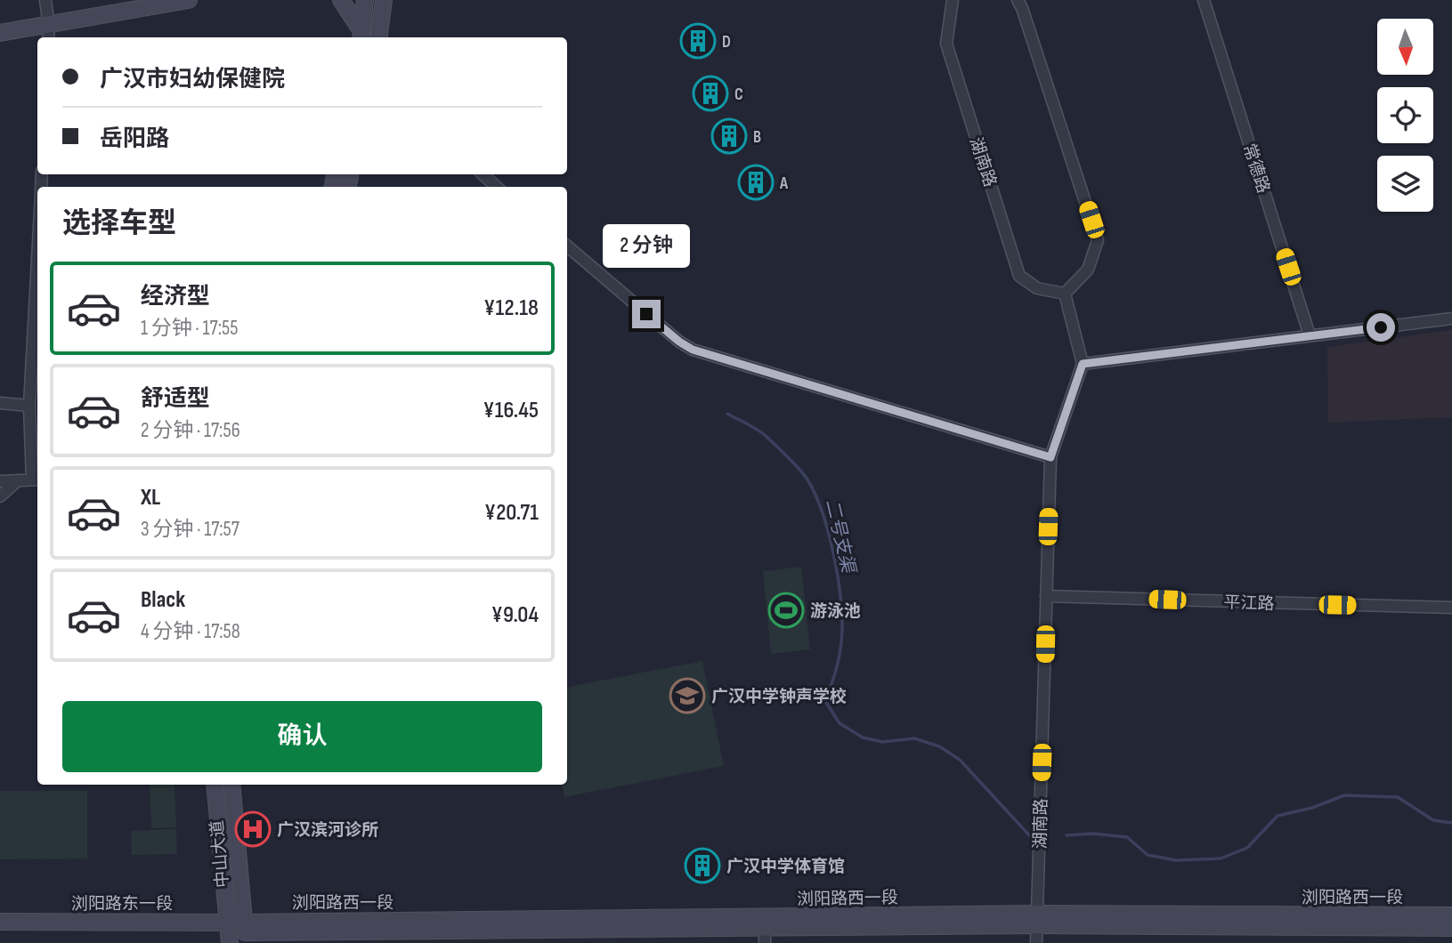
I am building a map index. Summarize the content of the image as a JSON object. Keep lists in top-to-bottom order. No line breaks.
{"streets":{"street":["湖南路","常德路","平江路","中山大道","浏阳路西一段","浏阳路东一段"]},"crossings":[["湖南路","平江路"],["湖南路","浏阳路西一段"],["中山大道","浏阳路西一段"],["中山大道","浏阳路东一段"],["浏阳路西一段","浏阳路东一段"]],"water":["二号支渠"],"places":{"building":["D","C","B","A","广汉中学体育馆"],"sports":["游泳池"],"school or university":["广汉中学钟声学校"],"hospital":["广汉滨河诊所"]},"north":"bottom","page":{"banner":["广汉市妇幼保健院","岳阳路"],"heading":"选择车型","bubble":"2 分钟","list":[{"name":"经济型","note":"1 分钟 · 17:55","value":"¥12.18"},{"name":"舒适型","note":"2 分钟 · 17:56","value":"¥16.45"},{"name":"XL","note":"3 分钟 · 17:57","value":"¥20.71"},{"name":"Black","note":"4 分钟 · 17:58","value":"¥9.04"}],"buttons":"确认"}}
